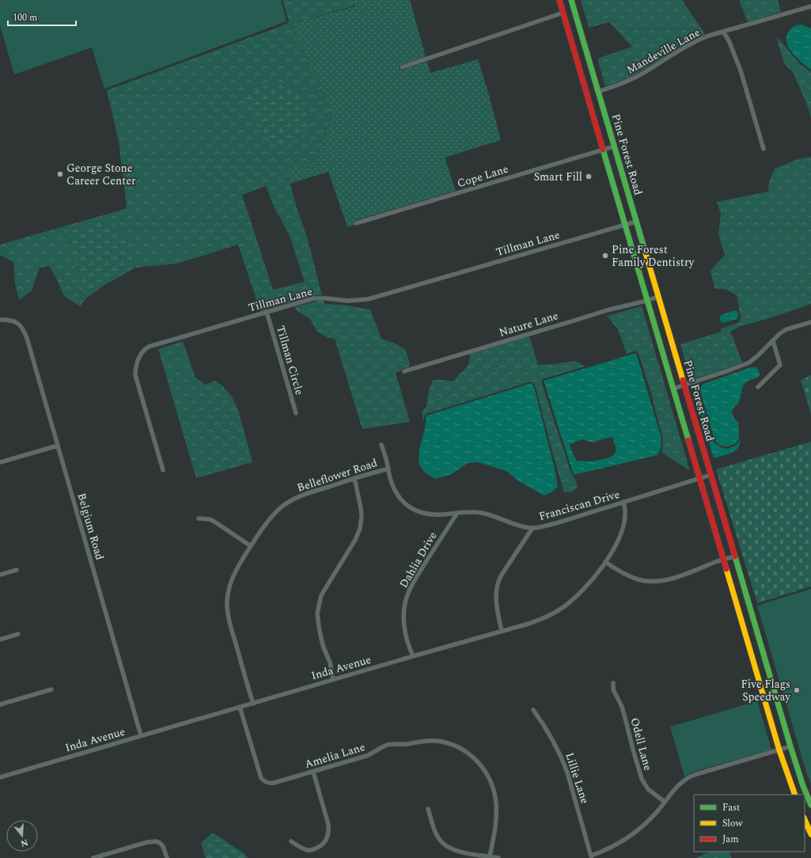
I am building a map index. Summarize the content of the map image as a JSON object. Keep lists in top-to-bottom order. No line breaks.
{"streets":{"main road":["Pine Forest Road"],"street":["Mandeville Lane","Cope Lane","Tillman Lane","Nature Lane","Tillman Circle","Belleflower Road","Franciscan Drive","Belgium Road","Dahlia Drive","Inda Avenue","Odell Lane","Amelia Lane","Lillie Lane"]},"crossings":[["Mandeville Lane","Pine Forest Road"],["Pine Forest Road","Cope Lane"],["Pine Forest Road","Tillman Lane"],["Pine Forest Road","Nature Lane"],["Pine Forest Road","Franciscan Drive"],["Tillman Lane","Tillman Circle"],["Belleflower Road","Franciscan Drive"],["Belleflower Road","Inda Avenue"],["Franciscan Drive","Dahlia Drive"],["Franciscan Drive","Inda Avenue"],["Belgium Road","Inda Avenue"],["Dahlia Drive","Inda Avenue"],["Inda Avenue","Amelia Lane"]],"places":["George Stone Career Center","Smart Fill","Pine Forest Family Dentistry","Five Flags Speedway"],"legend":["Fast","Slow","Jam"],"scale_bar":"100 m","north":"bottom"}
